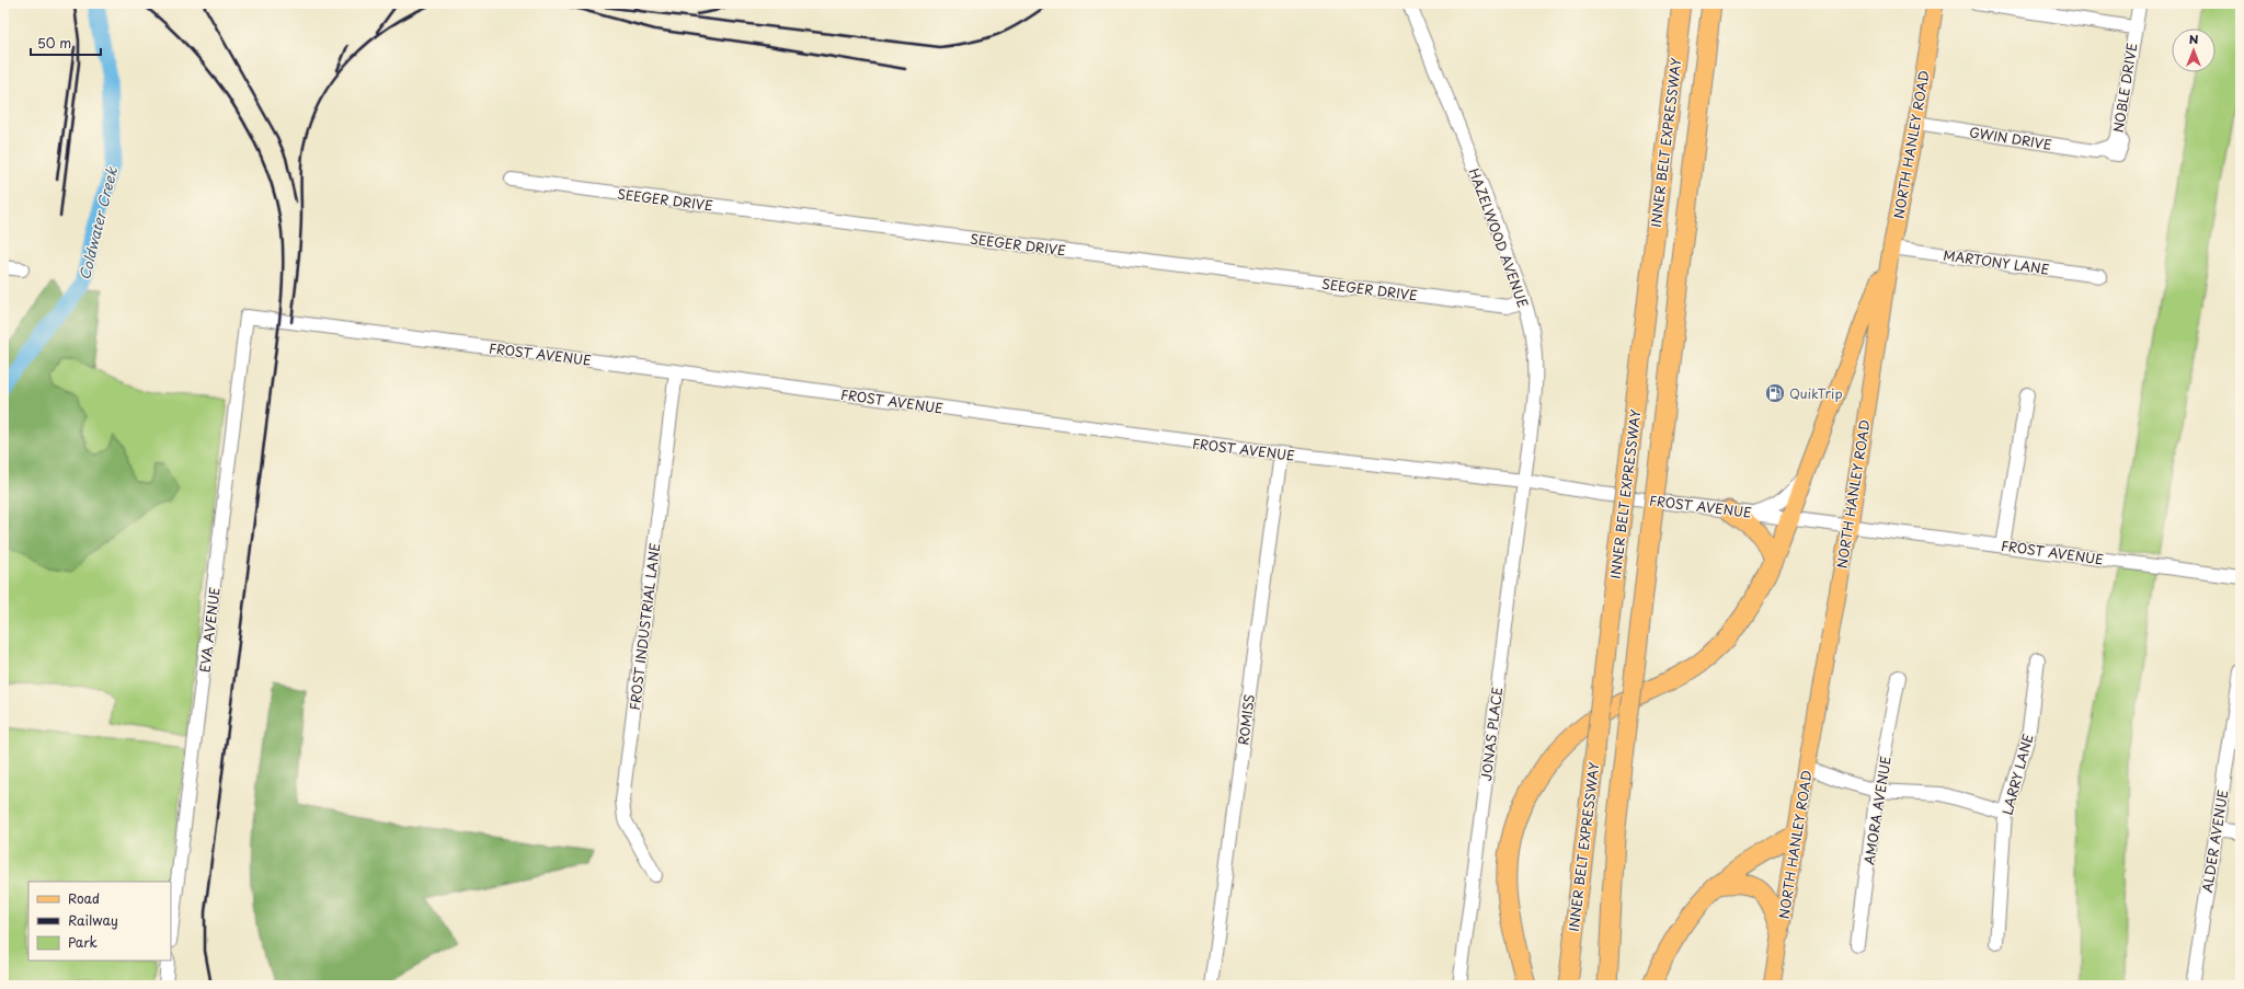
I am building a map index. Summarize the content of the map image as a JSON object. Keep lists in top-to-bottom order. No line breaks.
{"streets":{"highway":["INNER BELT EXPRESSWAY"],"main road":["NORTH HANLEY ROAD"],"street":["NOBLE DRIVE","GWIN DRIVE","SEEGER DRIVE","HAZELWOOD AVENUE","MARTONY LANE","FROST AVENUE","FROST INDUSTRIAL LANE","EVA AVENUE","ROMISS","JONAS PLACE","LARRY LANE","AMORA AVENUE","ALDER AVENUE"]},"crossings":[["NOBLE DRIVE","GWIN DRIVE"],["GWIN DRIVE","NORTH HANLEY ROAD"],["NORTH HANLEY ROAD","MARTONY LANE"],["NORTH HANLEY ROAD","FROST AVENUE"],["SEEGER DRIVE","HAZELWOOD AVENUE"],["HAZELWOOD AVENUE","FROST AVENUE"],["HAZELWOOD AVENUE","JONAS PLACE"],["FROST AVENUE","FROST INDUSTRIAL LANE"],["FROST AVENUE","EVA AVENUE"],["FROST AVENUE","ROMISS"],["FROST AVENUE","JONAS PLACE"]],"water":["Coldwater Creek"],"places":{"fuel station":["QuikTrip"]},"legend":["Road","Railway","Park"],"scale_bar":"50 m","north":"top"}
